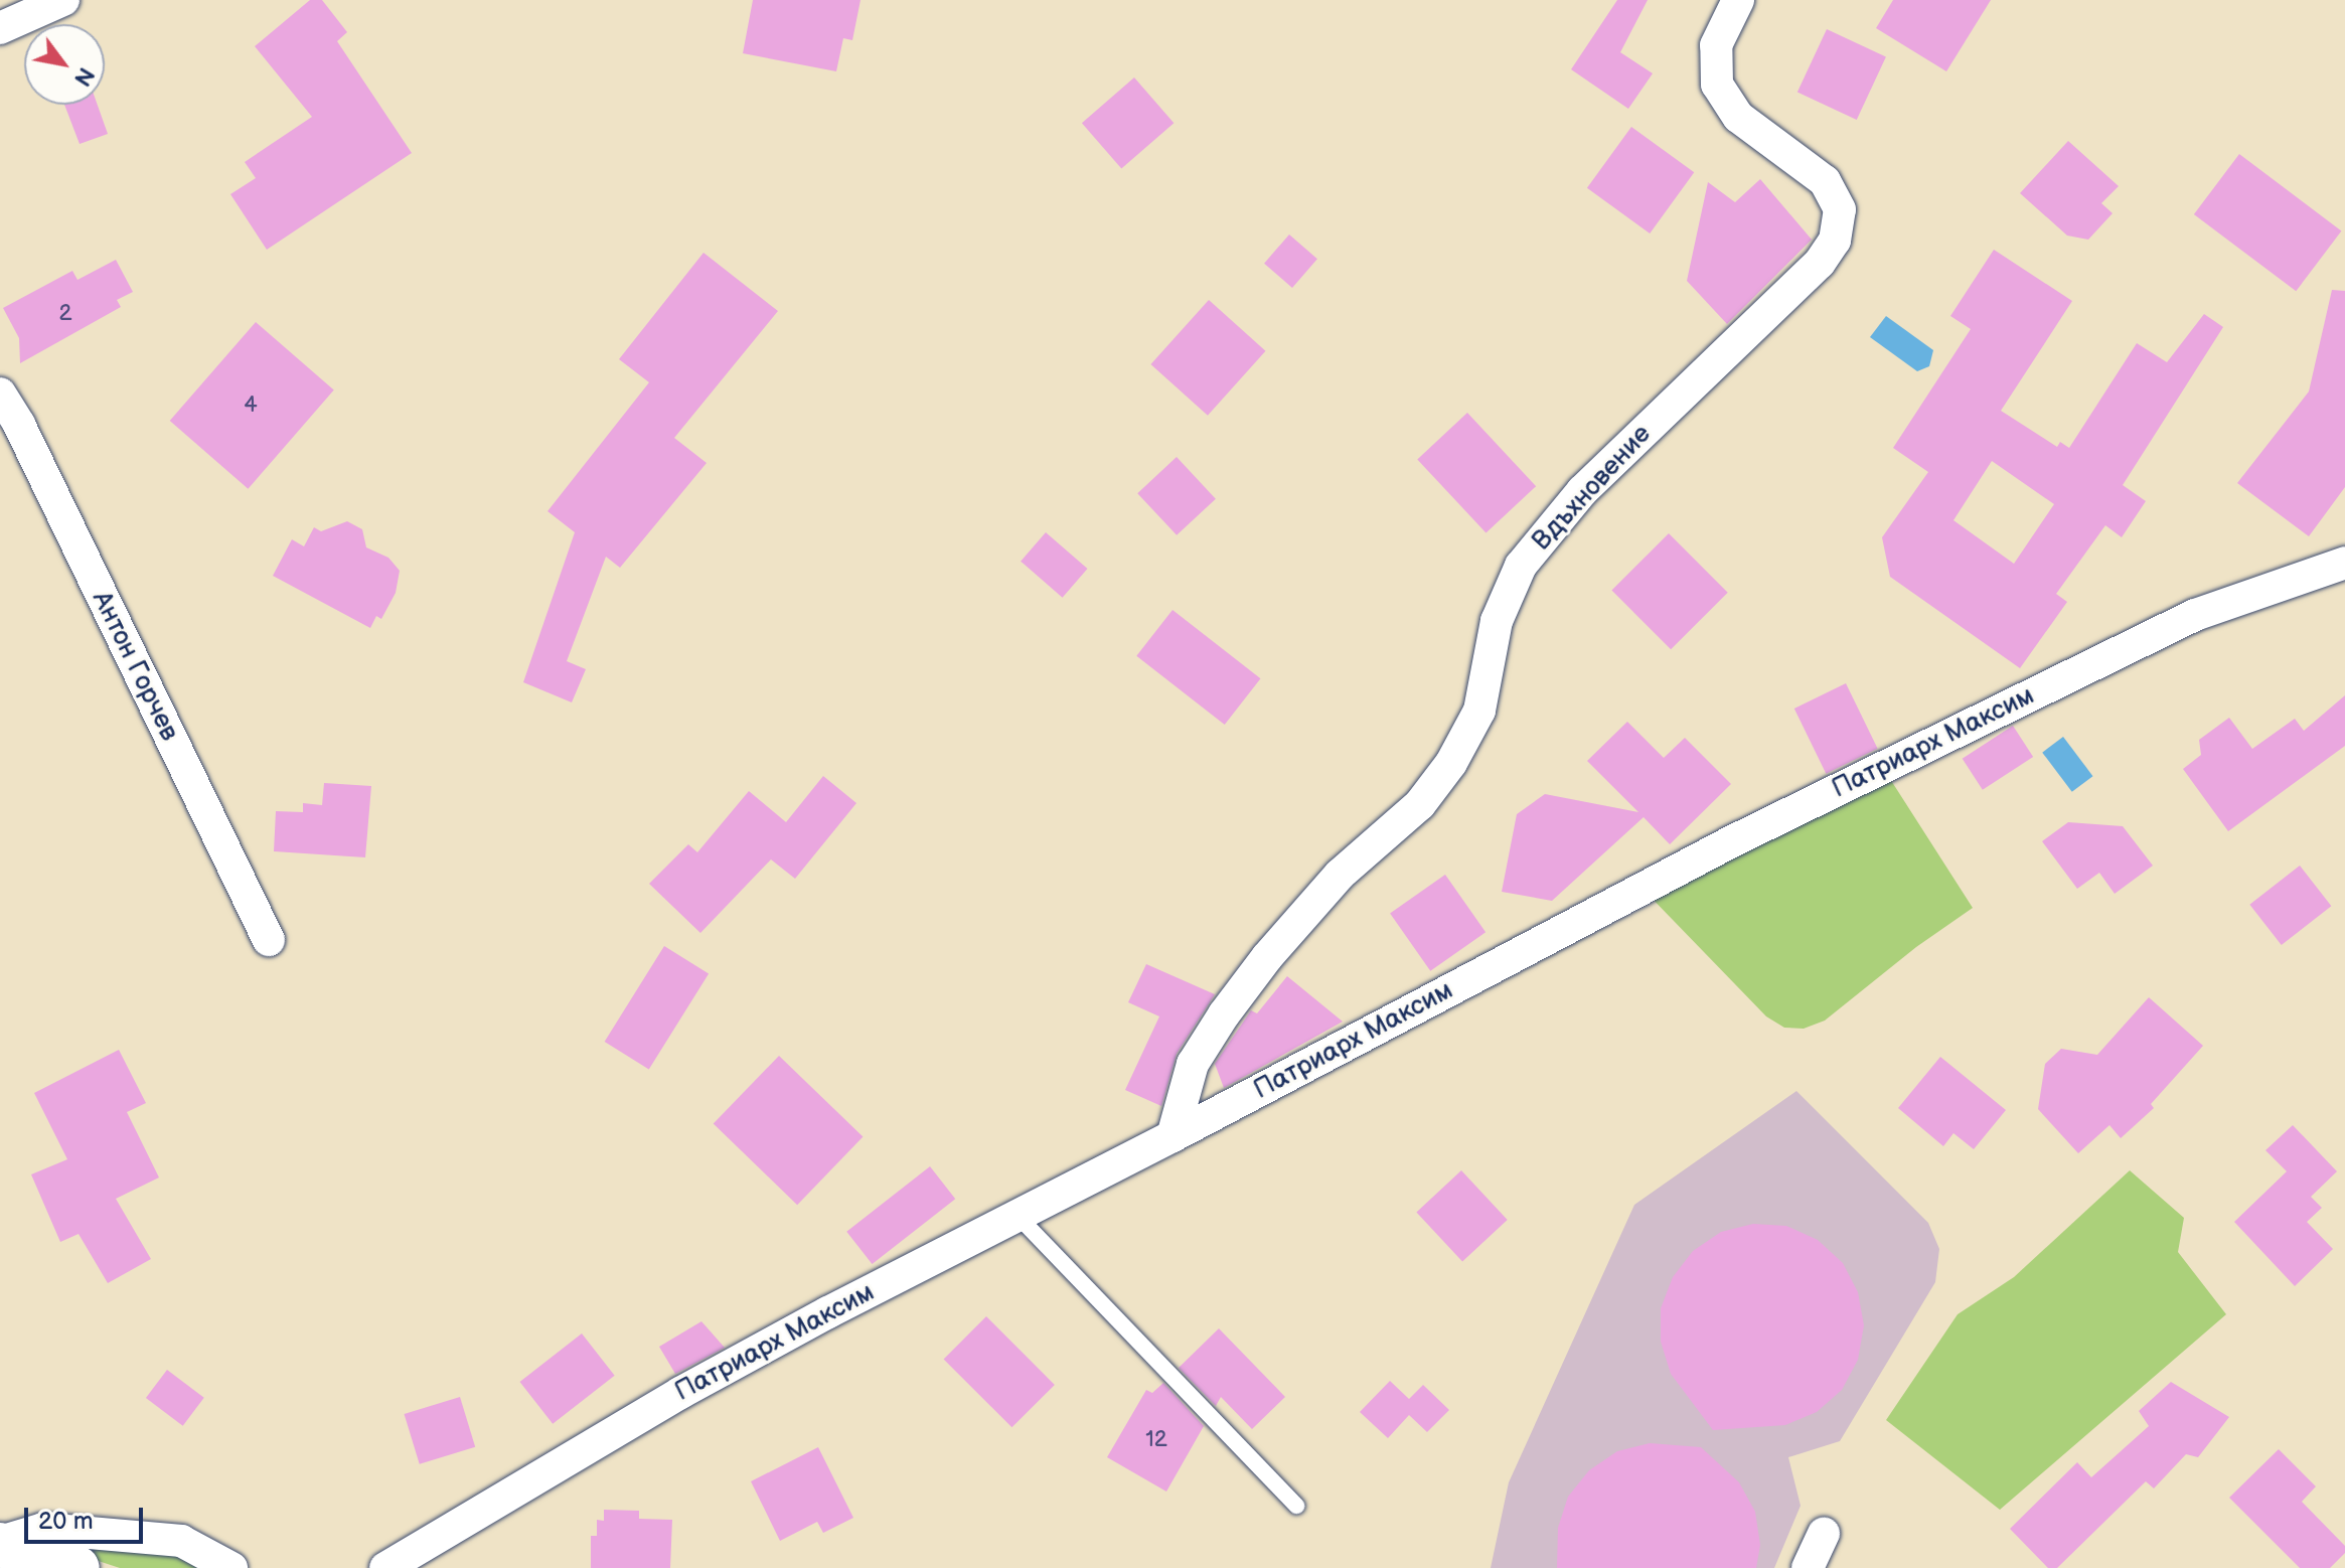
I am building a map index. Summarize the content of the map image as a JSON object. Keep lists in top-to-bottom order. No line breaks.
{"streets":{"street":["Вдъхновение","Антон Горчев","Патриарх Максим"]},"crossings":[["Вдъхновение","Патриарх Максим"]],"house_numbers":["2","4","12"],"scale_bar":"20 m","north":"bottom right"}
